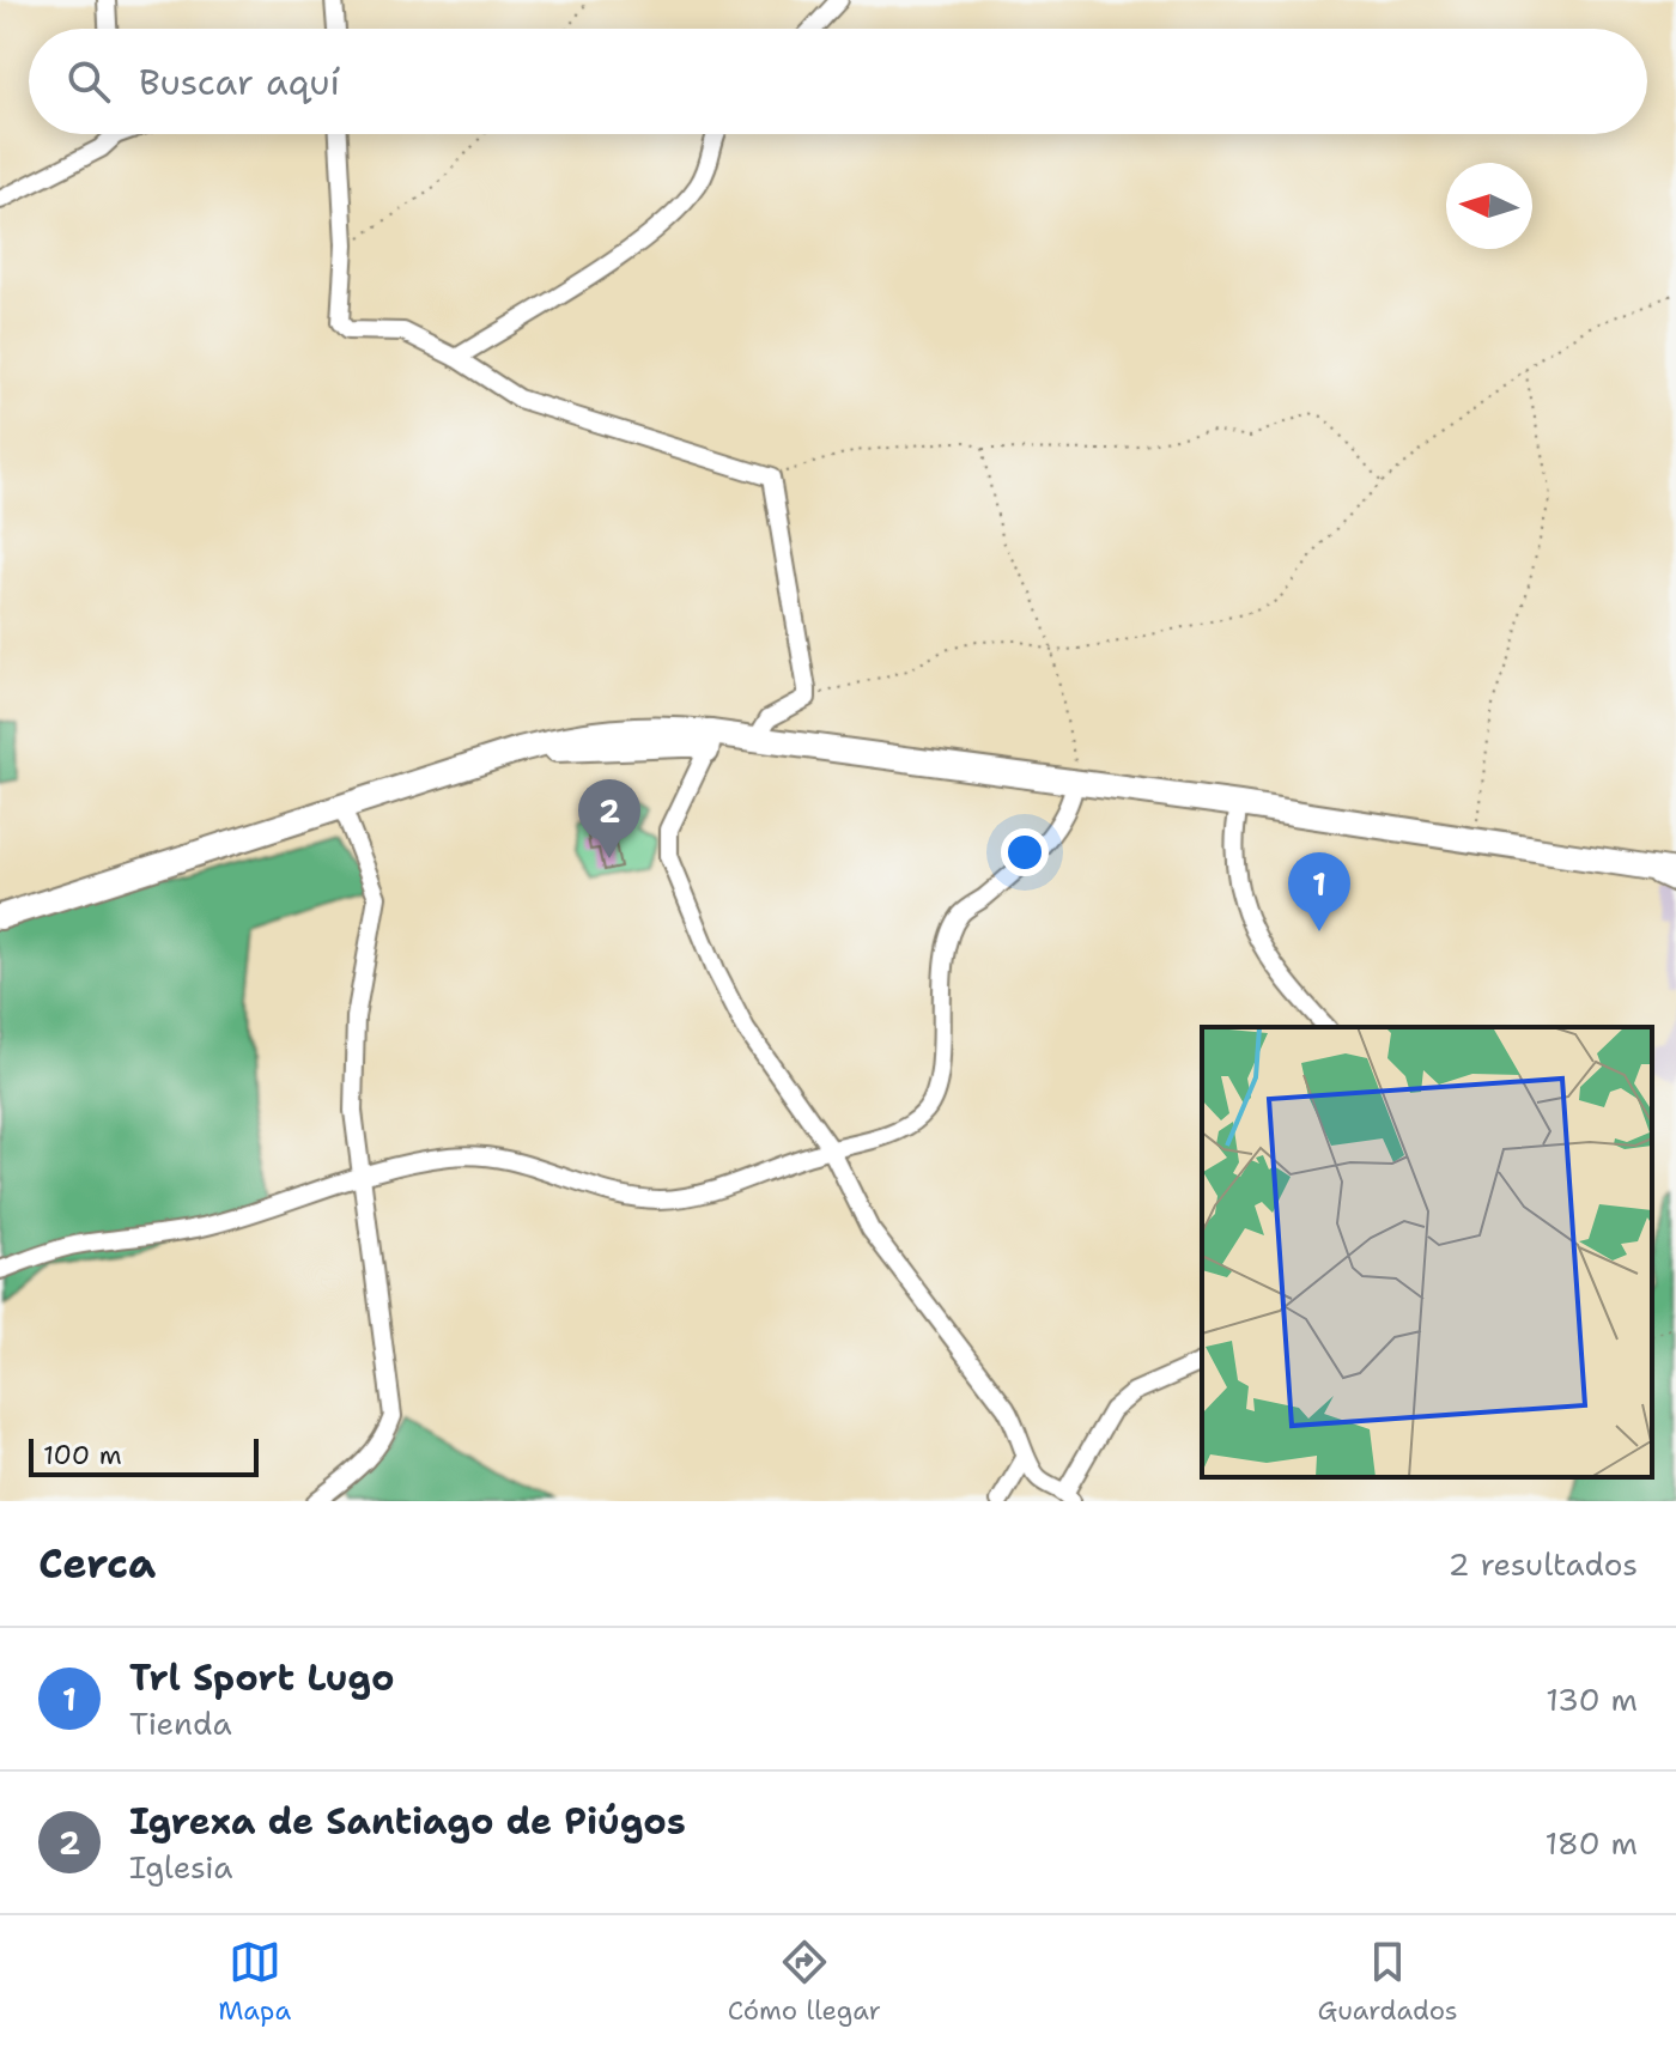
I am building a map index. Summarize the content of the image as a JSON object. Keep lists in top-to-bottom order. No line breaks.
{"scale_bar":"100 m","north":"left","page":{"search":"Buscar aquí","pins":["2","1"],"scale":"100 m","heading":["Cerca","2 resultados"],"list":[{"mark":"1","name":"Trl Sport Lugo","note":"Tienda","value":"130 m"},{"mark":"2","name":"Igrexa de Santiago de Piúgos","note":"Iglesia","value":"180 m"}],"nav":["Mapa","Cómo llegar","Guardados"]}}
